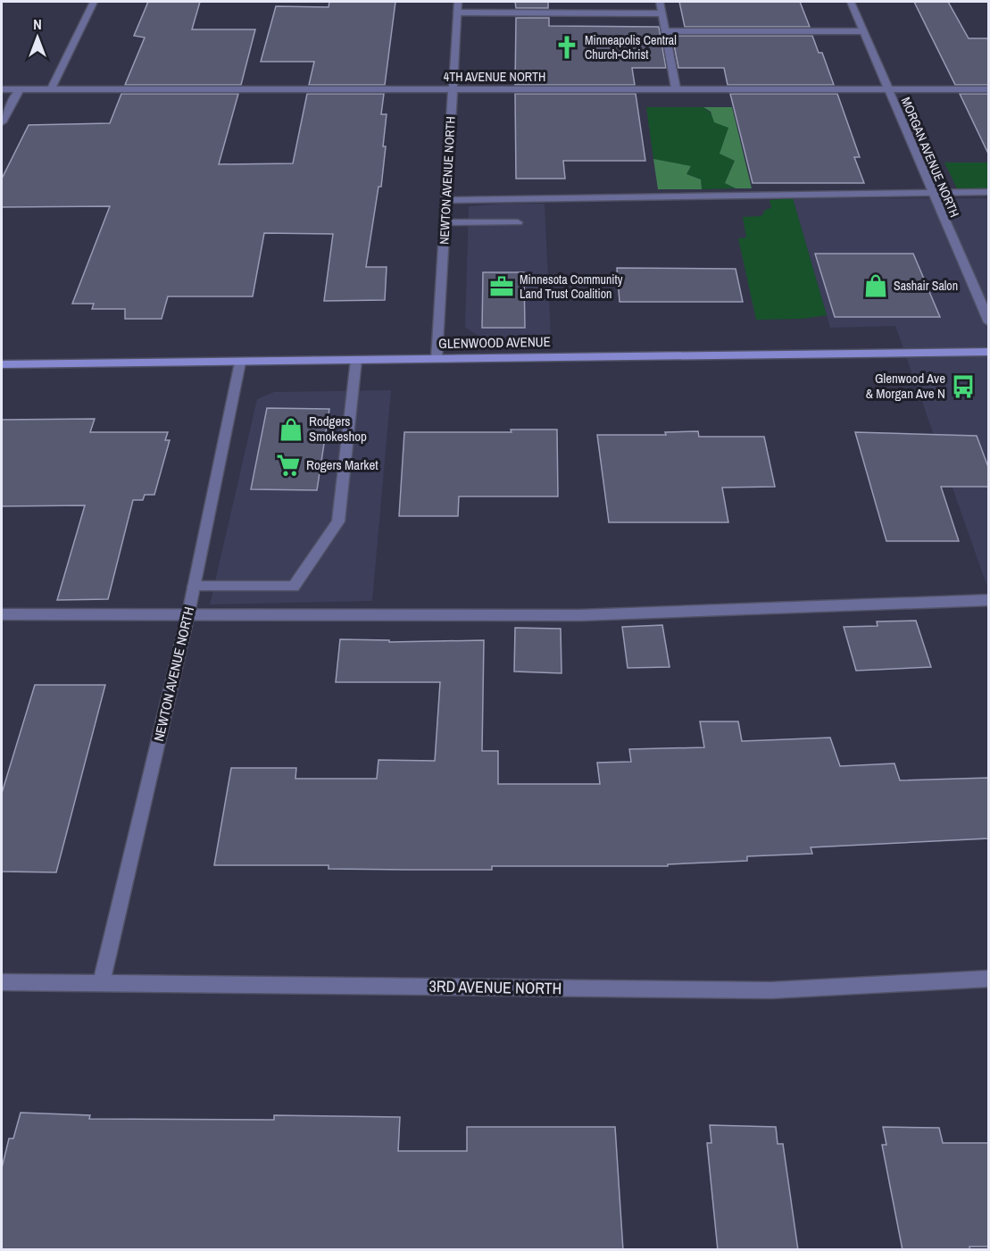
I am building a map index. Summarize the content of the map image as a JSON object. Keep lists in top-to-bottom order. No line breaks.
{"streets":{"street":["4TH AVENUE NORTH","MORGAN AVENUE NORTH","NEWTON AVENUE NORTH","GLENWOOD AVENUE","3RD AVENUE NORTH"]},"crossings":[["4TH AVENUE NORTH","MORGAN AVENUE NORTH"],["4TH AVENUE NORTH","NEWTON AVENUE NORTH"],["NEWTON AVENUE NORTH","GLENWOOD AVENUE"],["NEWTON AVENUE NORTH","3RD AVENUE NORTH"]],"places":{"church":["Minneapolis Central Church-Christ"],"shop":["Sashair Salon","Rodgers Smokeshop"],"office":["Minnesota Community Land Trust Coalition"],"bus stop":["Glenwood Ave & Morgan Ave N"],"supermarket":["Rogers Market"]},"north":"top"}
